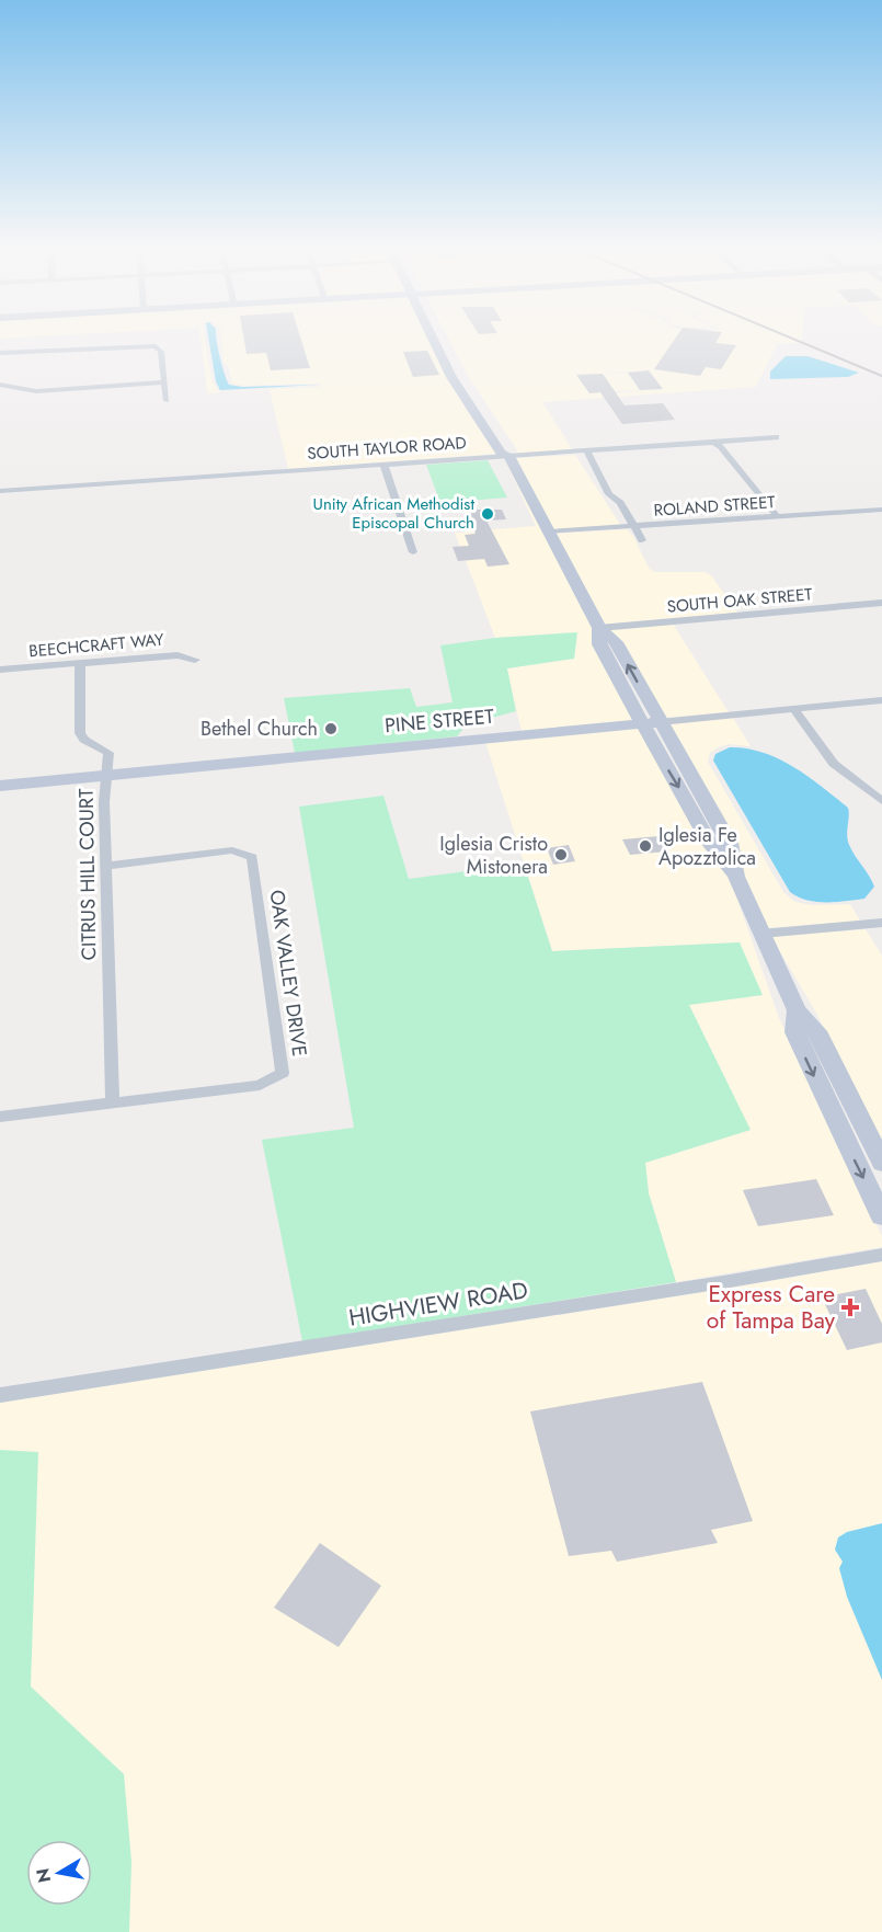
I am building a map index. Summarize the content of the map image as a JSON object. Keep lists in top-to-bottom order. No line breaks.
{"streets":{"main road":["PINE STREET"],"street":["SOUTH TAYLOR ROAD","ROLAND STREET","SOUTH OAK STREET","BEECHCRAFT WAY","CITRUS HILL COURT","OAK VALLEY DRIVE","HIGHVIEW ROAD"]},"crossings":[["BEECHCRAFT WAY","CITRUS HILL COURT"],["PINE STREET","CITRUS HILL COURT"],["CITRUS HILL COURT","OAK VALLEY DRIVE"]],"places":{"other":["Unity African Methodist Episcopal Church","Bethel Church","Iglesia Fe Apozztolica","Iglesia Cristo Mistonera"],"health":["Express Care of Tampa Bay"]},"north":"left"}
